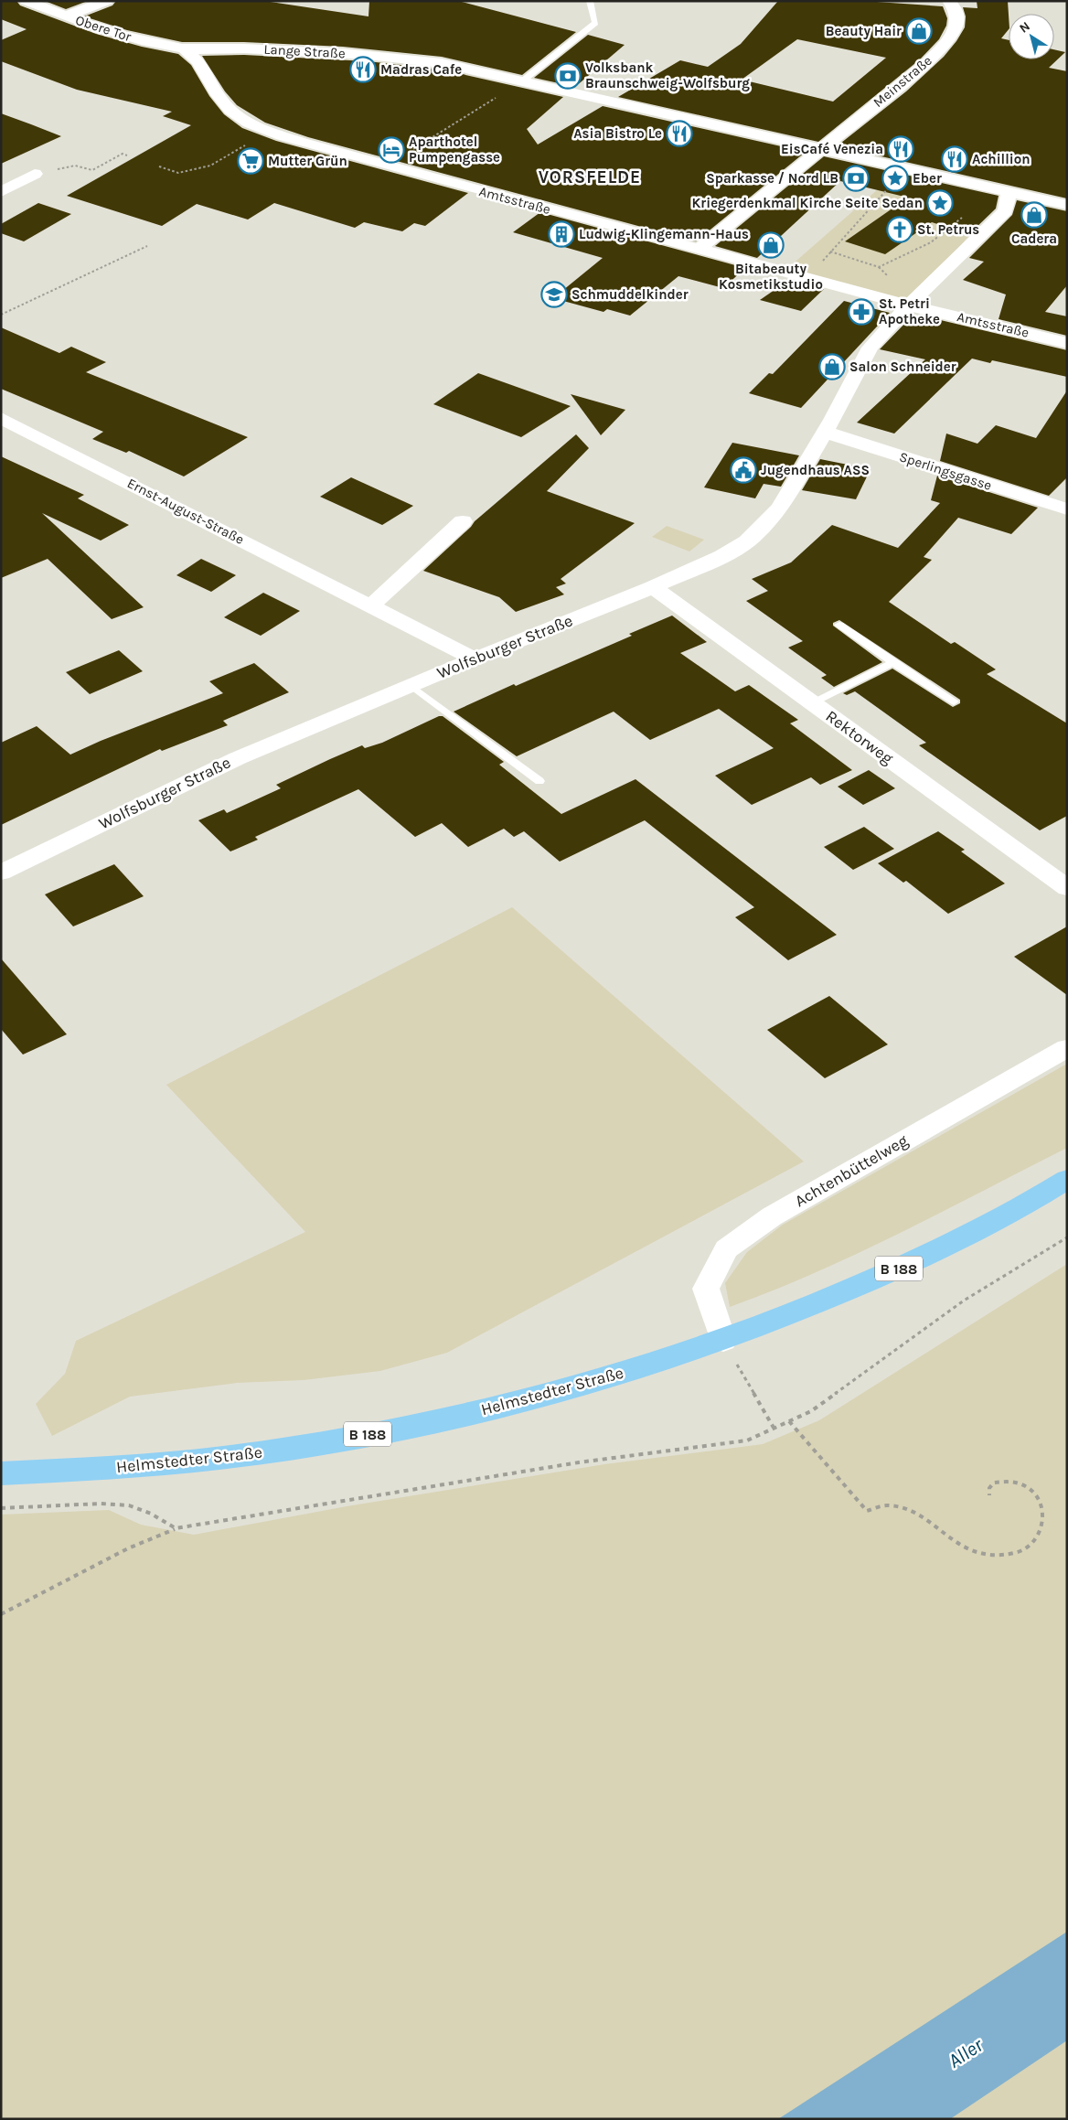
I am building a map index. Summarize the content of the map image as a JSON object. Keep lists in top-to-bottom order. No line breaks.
{"streets":{"main road":["B 188","Helmstedter Straße"],"street":["Obere Tor","Lange Straße","Meinstraße","Amtsstraße","Sperlingsgasse","Ernst-August-Straße","Wolfsburger Straße","Rektorweg","Achtenbüttelweg"]},"crossings":[["Obere Tor","Lange Straße"],["Obere Tor","Amtsstraße"],["Lange Straße","Meinstraße"],["Lange Straße","Amtsstraße"],["Meinstraße","Amtsstraße"],["Amtsstraße","Wolfsburger Straße"],["Sperlingsgasse","Wolfsburger Straße"],["Ernst-August-Straße","Wolfsburger Straße"],["Wolfsburger Straße","Rektorweg"],["Achtenbüttelweg","Helmstedter Straße"]],"districts":["VORSFELDE"],"water":["Aller"],"places":{"shop":["Beauty Hair","Cadera","Bitabeauty Kosmetikstudio","Salon Schneider"],"restaurant":["Madras Cafe","Asia Bistro Le","EisCafé Venezia","Achillion"],"bank":["Volksbank Braunschweig-Wolfsburg","Sparkasse / Nord LB"],"hotel":["Aparthotel Pumpengasse"],"supermarket":["Mutter Grün"],"place":["Eber","Kriegerdenkmal Kirche Seite Sedan"],"church":["St. Petrus"],"building":["Ludwig-Klingemann-Haus"],"school or university":["Schmuddelkinder"],"pharmacy":["St. Petri Apotheke"],"public building":["Jugendhaus ASS"]},"north":"top left"}
